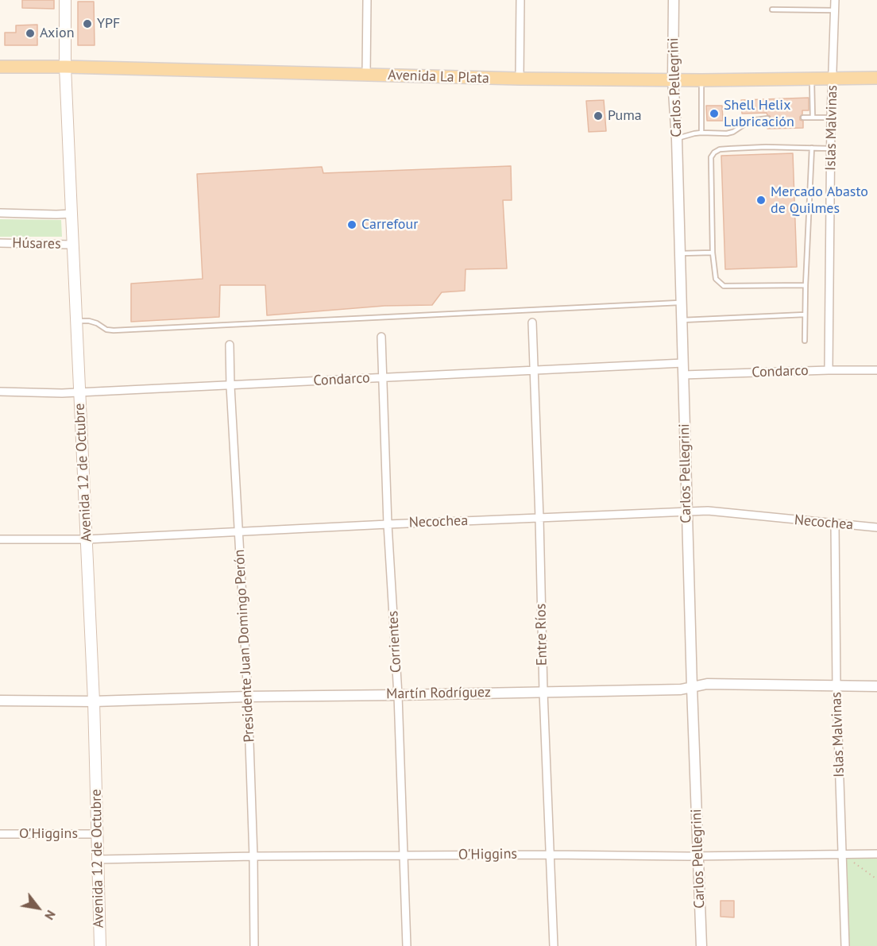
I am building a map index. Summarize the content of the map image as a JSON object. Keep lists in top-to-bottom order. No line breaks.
{"streets":{"main road":["Avenida La Plata","Avenida 12 de Octubre"],"street":["Carlos Pellegrini","Islas Malvinas","Húsares","Condarco","Necochea","Entre Ríos","Corrientes","Presidente Juan Domingo Perón","Martín Rodríguez","O'Higgins"]},"crossings":[["Avenida La Plata","Carlos Pellegrini"],["Avenida La Plata","Islas Malvinas"],["Avenida La Plata","Avenida 12 de Octubre"],["Carlos Pellegrini","Condarco"],["Carlos Pellegrini","Necochea"],["Carlos Pellegrini","Martín Rodríguez"],["Carlos Pellegrini","O'Higgins"],["Islas Malvinas","Condarco"],["Islas Malvinas","Necochea"],["Islas Malvinas","Martín Rodríguez"],["Islas Malvinas","O'Higgins"],["Húsares","Avenida 12 de Octubre"],["Condarco","Avenida 12 de Octubre"],["Condarco","Entre Ríos"],["Condarco","Corrientes"],["Condarco","Presidente Juan Domingo Perón"],["Avenida 12 de Octubre","Necochea"],["Avenida 12 de Octubre","Martín Rodríguez"],["Avenida 12 de Octubre","O'Higgins"],["Necochea","Entre Ríos"],["Necochea","Corrientes"],["Necochea","Presidente Juan Domingo Perón"],["Entre Ríos","Martín Rodríguez"],["Entre Ríos","O'Higgins"],["Corrientes","Martín Rodríguez"],["Corrientes","O'Higgins"],["Presidente Juan Domingo Perón","Martín Rodríguez"],["Presidente Juan Domingo Perón","O'Higgins"]],"places":["YPF","Axion","Shell Helix Lubricación","Puma","Mercado Abasto de Quilmes","Carrefour"],"north":"bottom right"}
